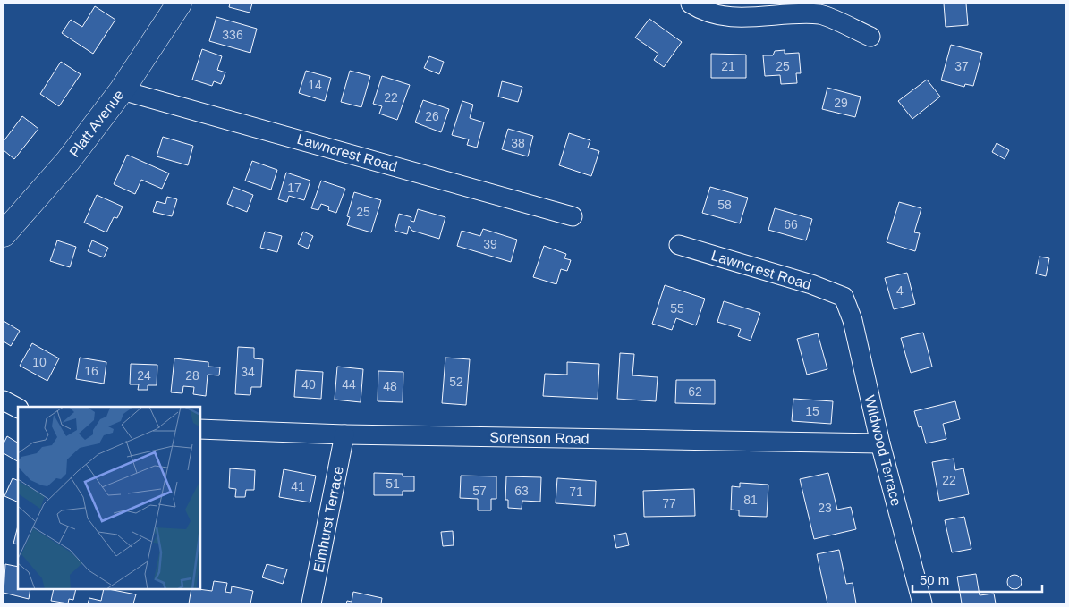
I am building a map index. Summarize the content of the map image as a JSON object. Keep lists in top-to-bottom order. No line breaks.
{"streets":{"main road":["Platt Avenue"],"street":["Lawncrest Road","Sorenson Road","Wildwood Terrace","Elmhurst Terrace"]},"crossings":[["Platt Avenue","Lawncrest Road"],["Lawncrest Road","Wildwood Terrace"],["Sorenson Road","Wildwood Terrace"],["Sorenson Road","Elmhurst Terrace"]],"house_numbers":["336","21","25","37","14","22","29","26","38","17","58","25","66","39","4","55","10","16","34","24","28","52","40","44","48","62","15","22","51","41","57","63","71","81","77","23"],"scale_bar":"50 m"}
